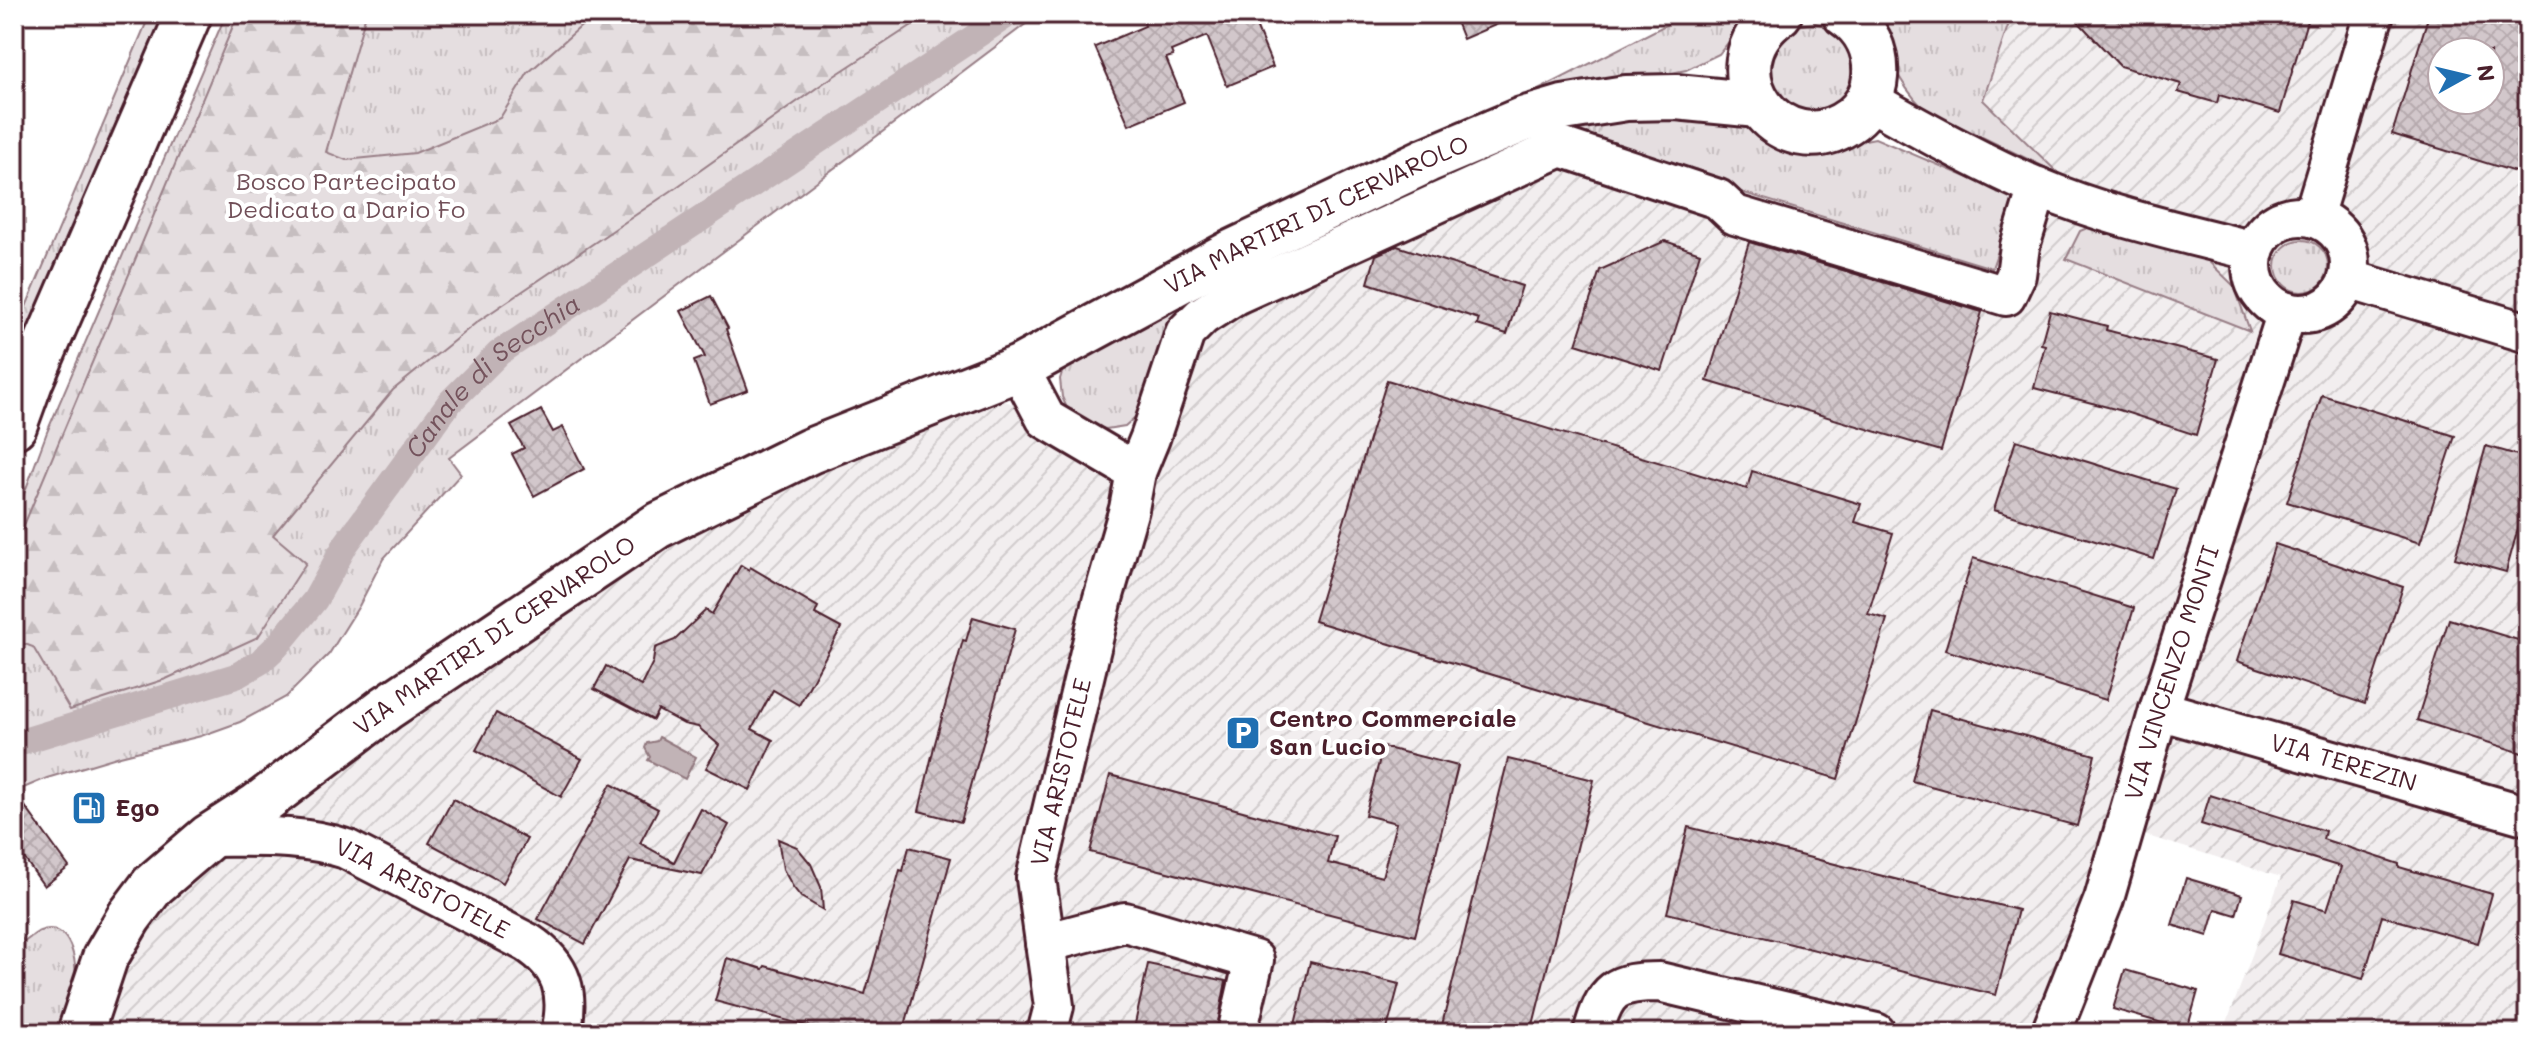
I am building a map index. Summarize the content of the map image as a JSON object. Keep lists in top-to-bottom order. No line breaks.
{"streets":{"main road":["VIA MARTIRI DI CERVAROLO"],"street":["VIA VINCENZO MONTI","VIA TEREZIN","VIA ARISTOTELE"]},"crossings":[["VIA MARTIRI DI CERVAROLO","VIA ARISTOTELE"],["VIA VINCENZO MONTI","VIA TEREZIN"]],"water":["Canale di Secchia"],"parks":["Bosco Partecipato Dedicato a Dario Fo"],"places":{"parking":["Centro Commerciale San Lucio"],"fuel station":["Ego"]},"north":"right"}
